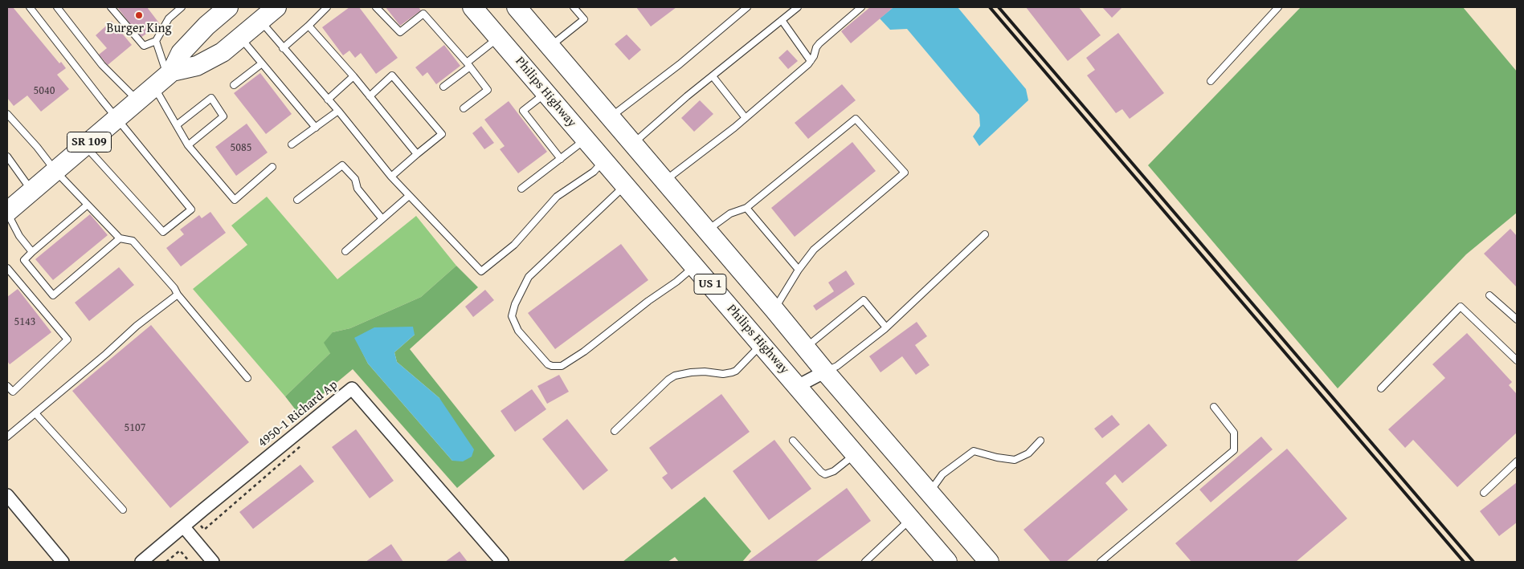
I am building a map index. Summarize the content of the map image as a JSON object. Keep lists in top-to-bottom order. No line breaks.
{"streets":{"main road":["Philips Highway","SR 109","US 1"],"street":["4950-1 Richard Ap"]},"places":["Burger King"],"house_numbers":["5040","5085","5143","5107"]}
